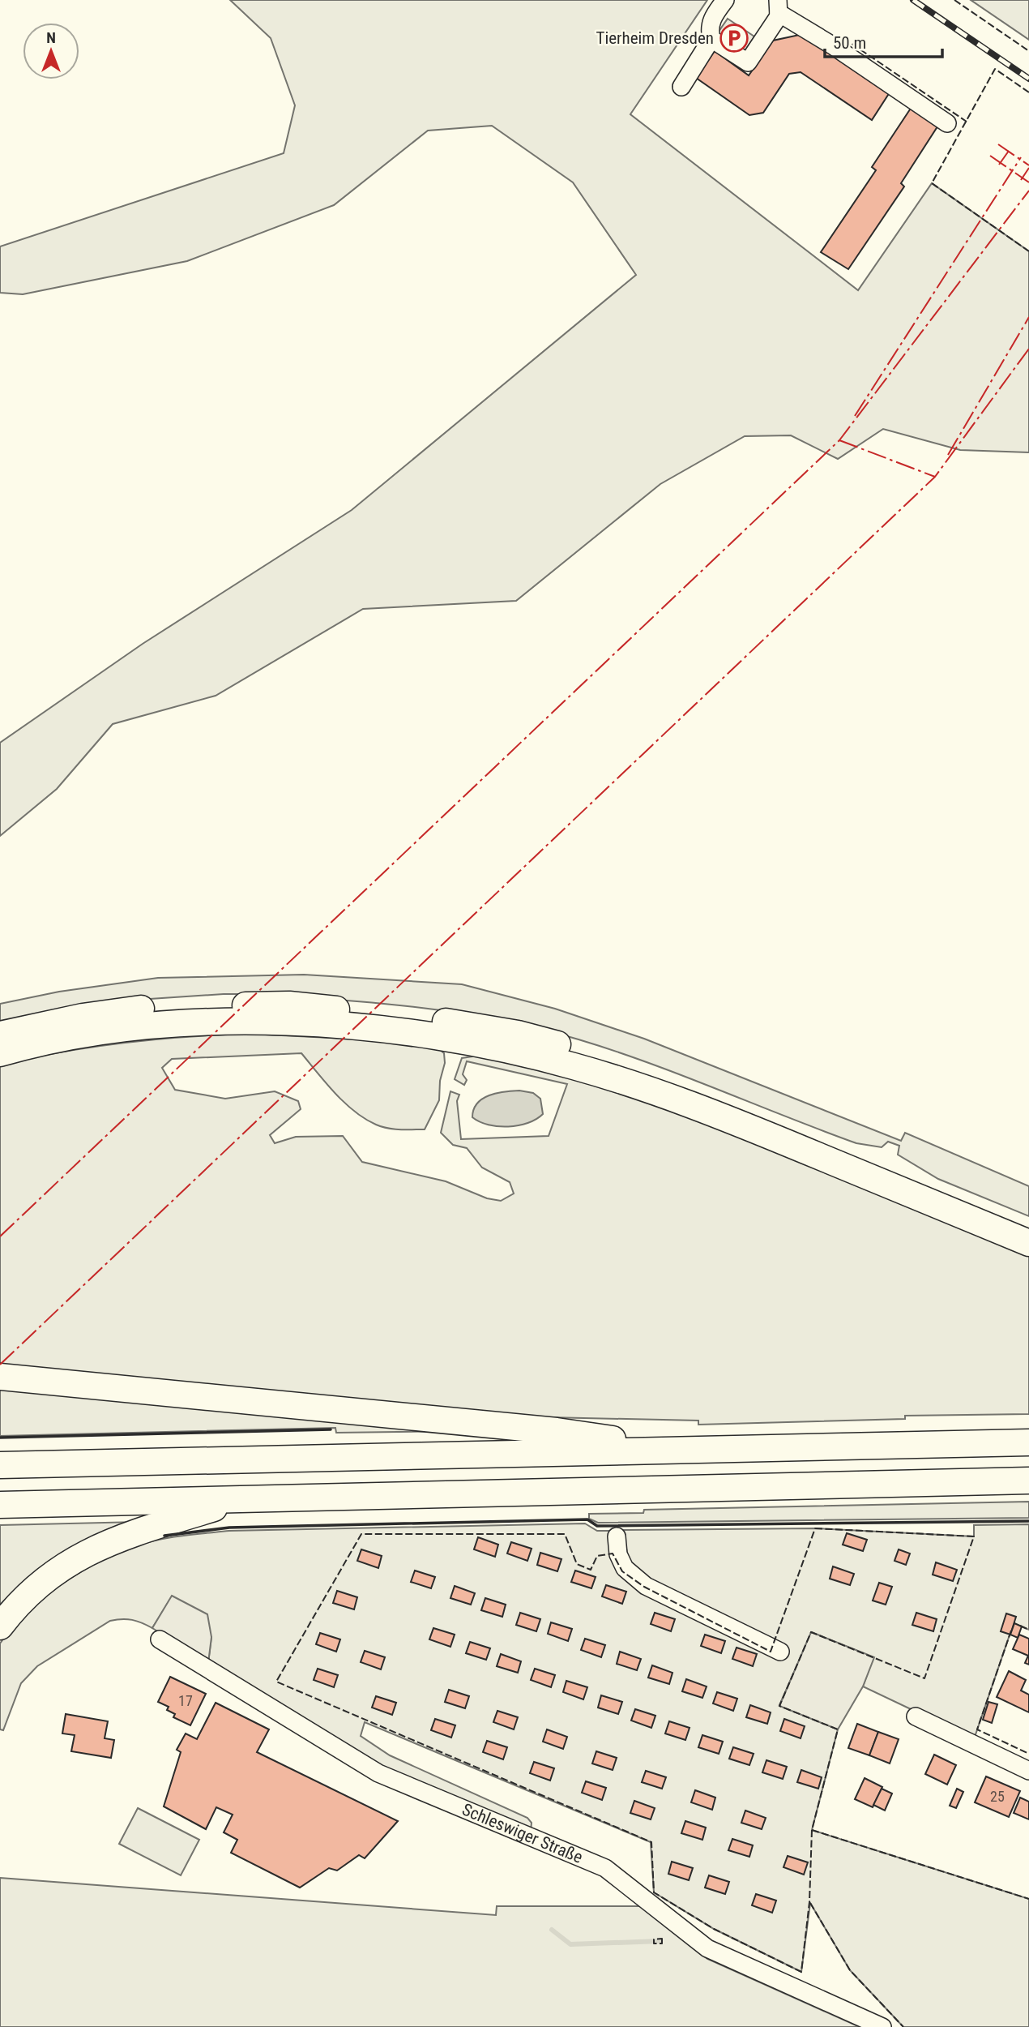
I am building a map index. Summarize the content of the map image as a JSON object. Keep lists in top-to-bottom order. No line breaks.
{"streets":{"street":["Schleswiger Straße"]},"places":{"parking":["Tierheim Dresden"]},"house_numbers":["17","25"],"scale_bar":"50 m","north":"top"}
